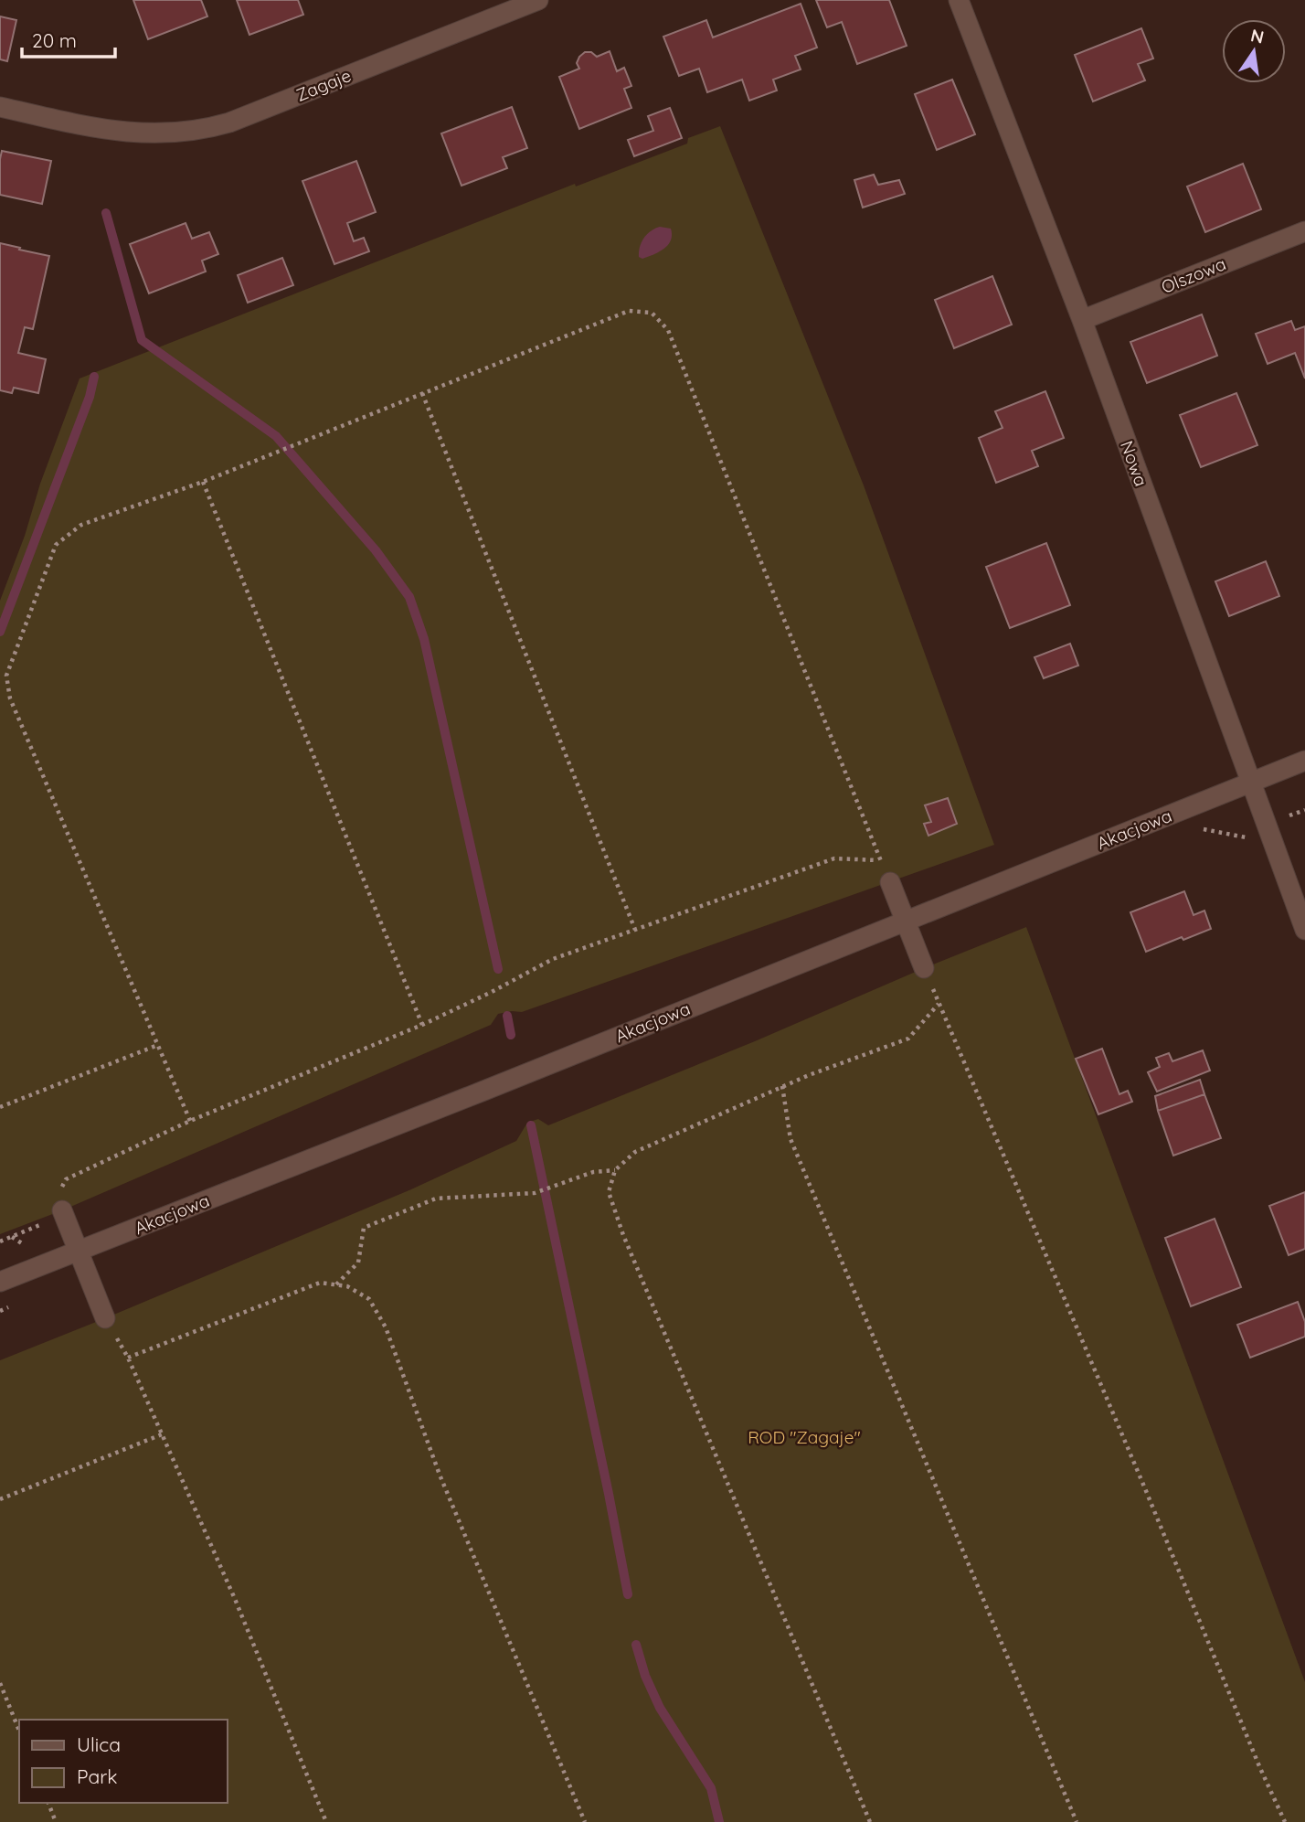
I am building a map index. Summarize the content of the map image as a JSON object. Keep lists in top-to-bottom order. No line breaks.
{"streets":{"street":["Zagaje","Olszowa","Nowa","Akacjowa"]},"crossings":[["Olszowa","Nowa"],["Nowa","Akacjowa"]],"parks":["ROD \"Zagaje\""],"legend":["Ulica","Park"],"scale_bar":"20 m","north":"top"}
